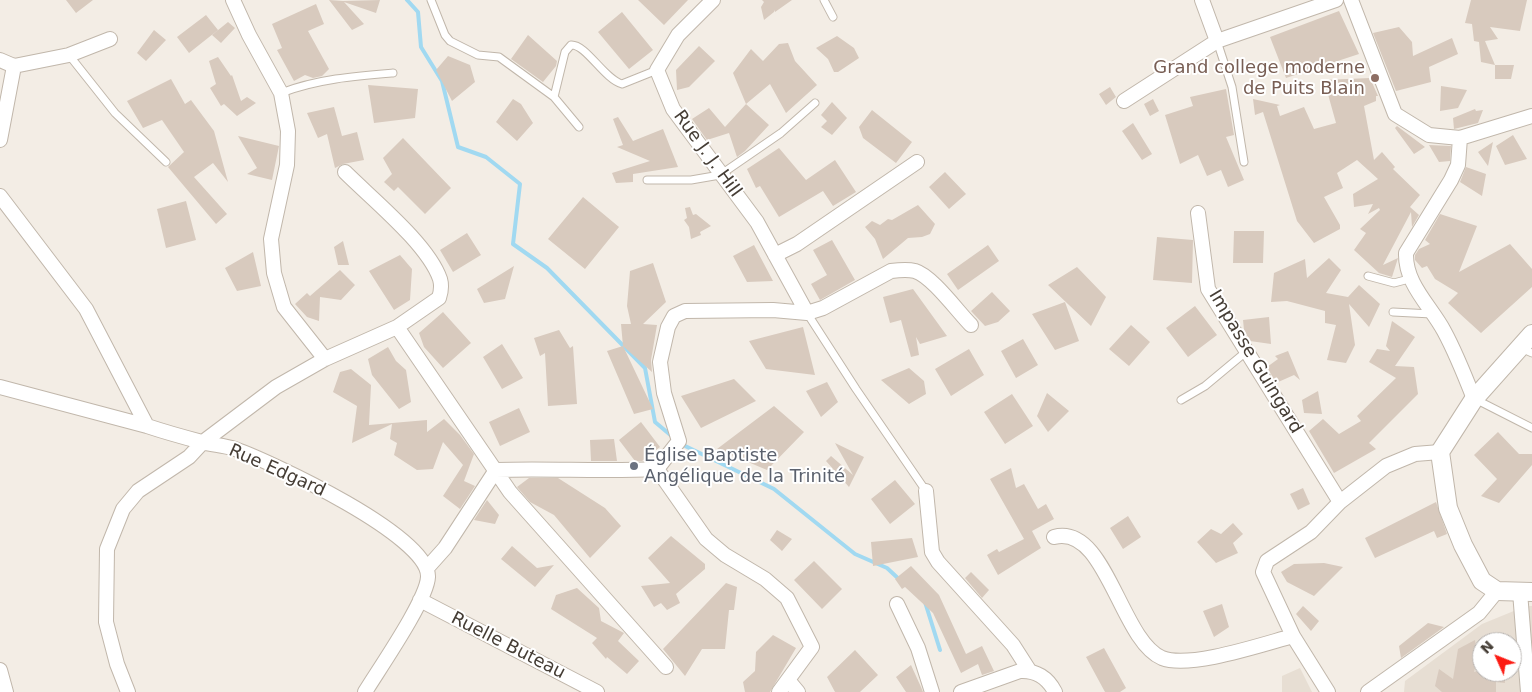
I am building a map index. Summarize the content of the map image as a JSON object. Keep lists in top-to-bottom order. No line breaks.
{"streets":{"street":["Rue J. J. Hill","Impasse Guingard","Rue Edgard","Ruelle Buteau"]},"places":["Grand college moderne de Puits Blain","Église Baptiste Angélique de la Trinité"],"north":"top left"}
